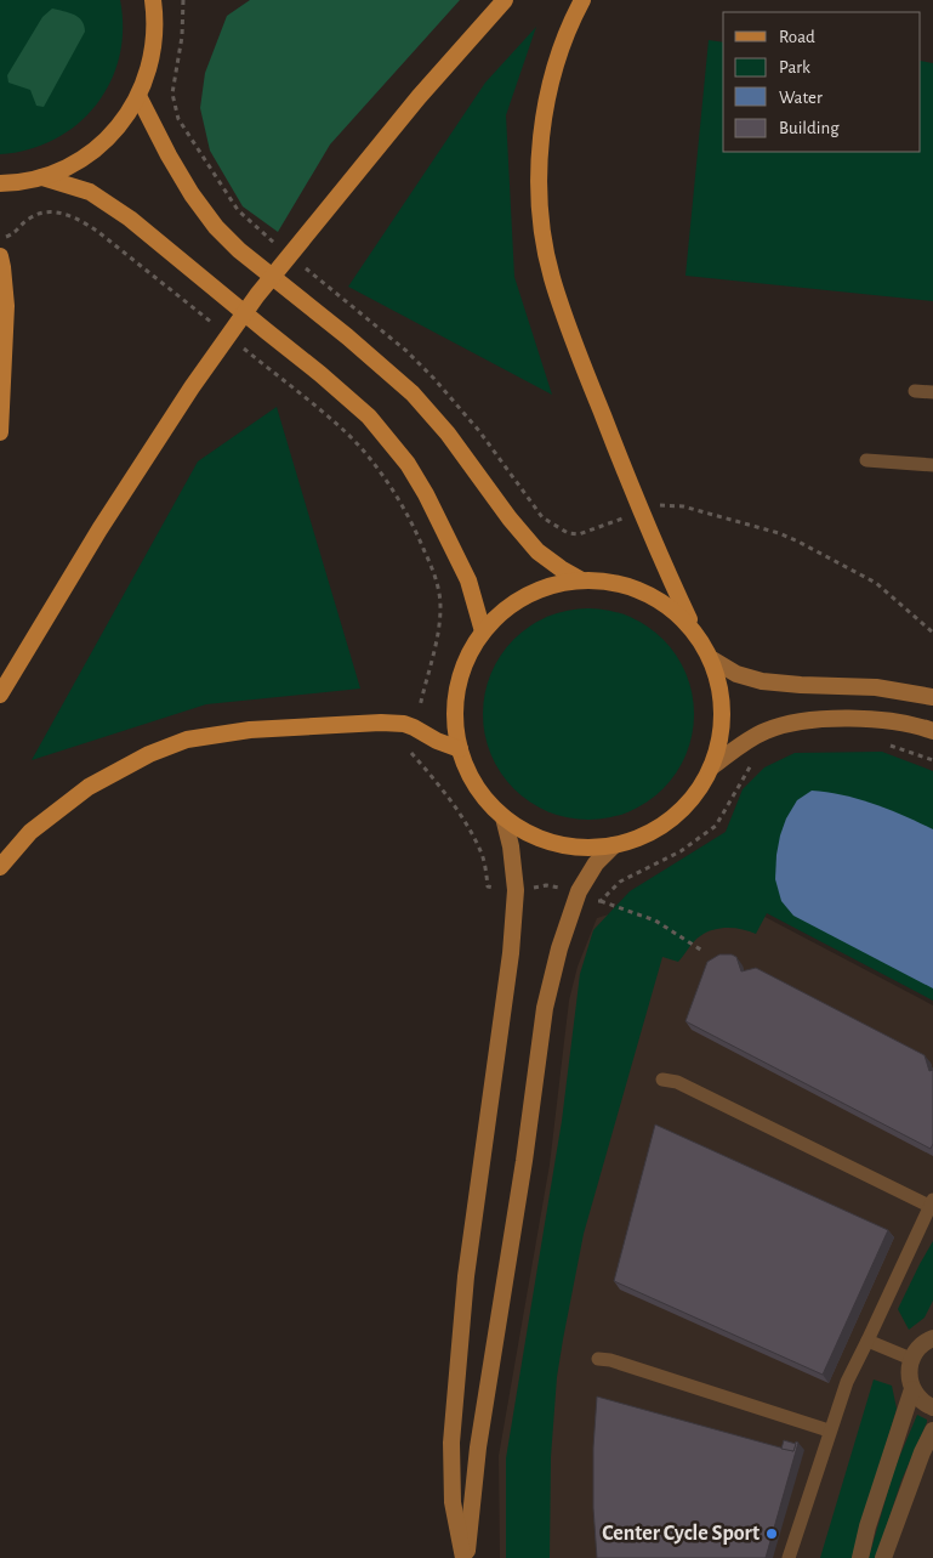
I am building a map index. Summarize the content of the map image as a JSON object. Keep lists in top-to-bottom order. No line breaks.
{"places":["Center Cycle Sport"],"legend":["Road","Park","Water","Building"]}
